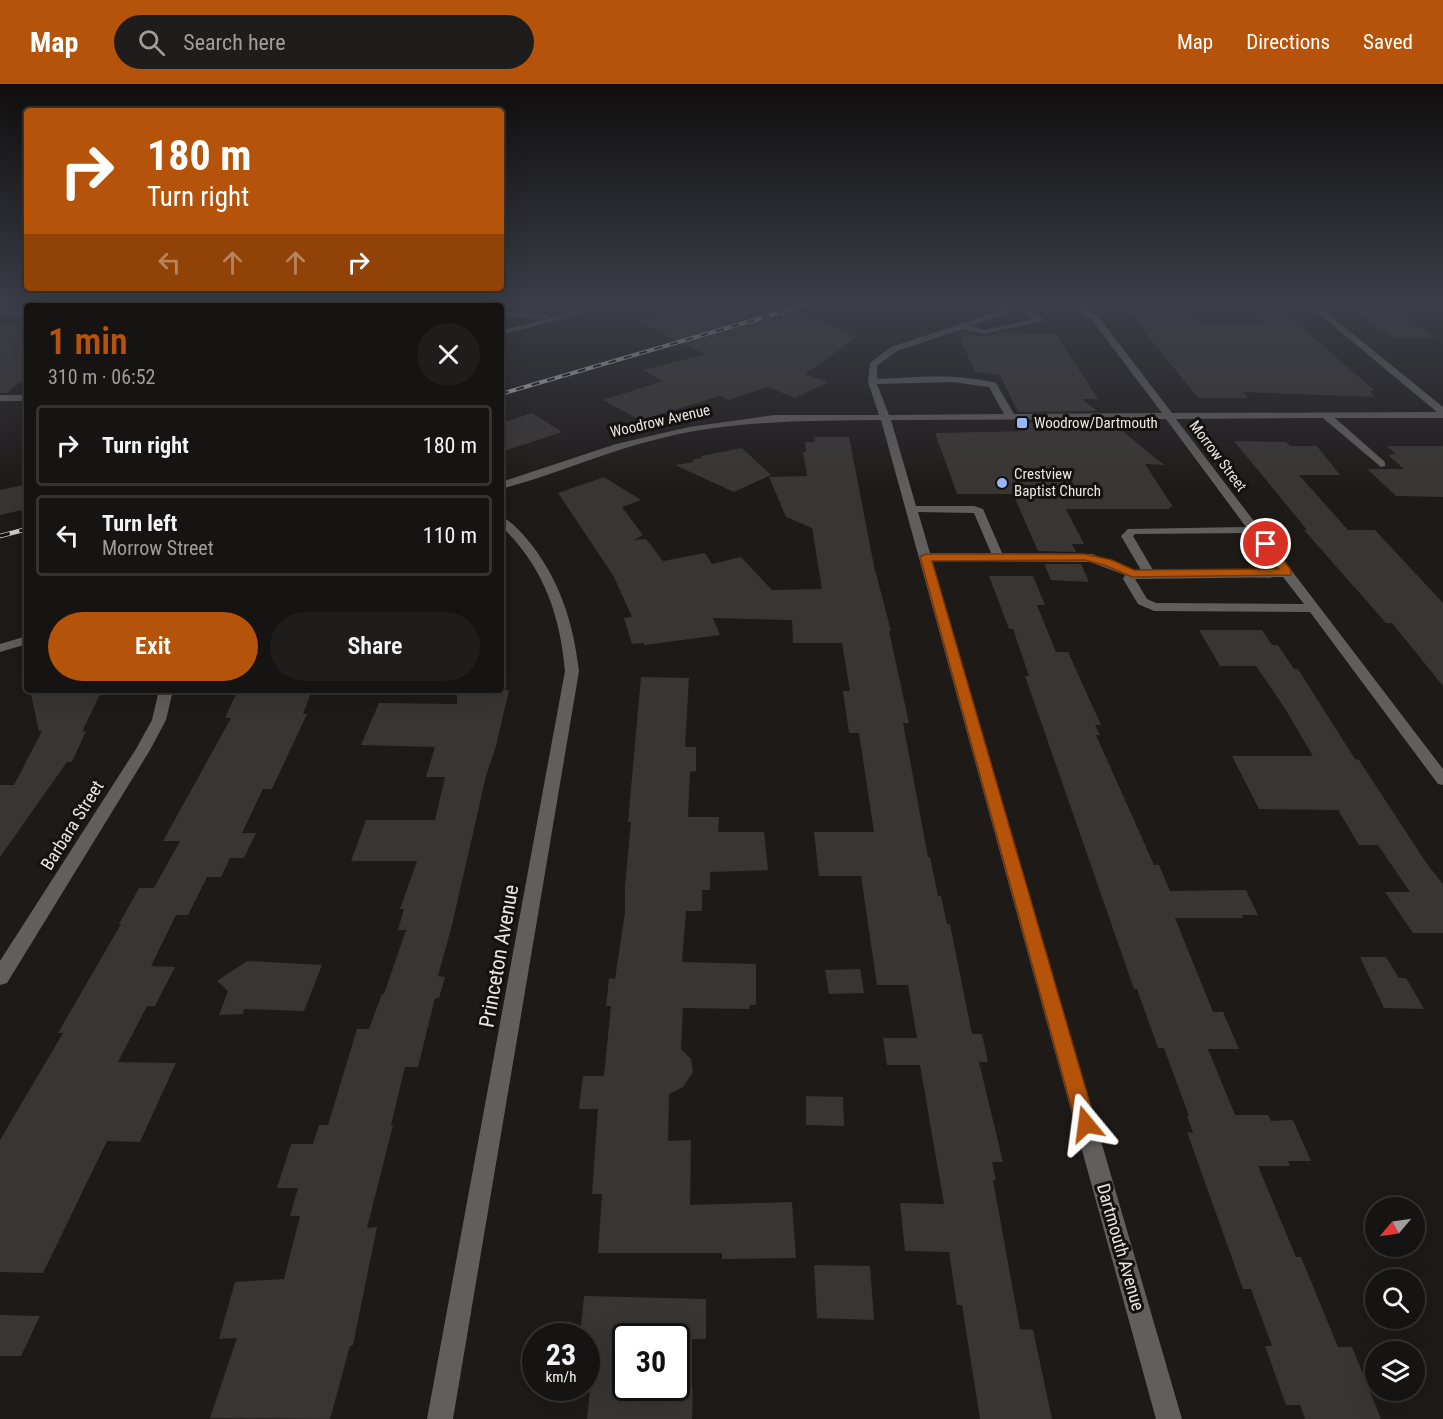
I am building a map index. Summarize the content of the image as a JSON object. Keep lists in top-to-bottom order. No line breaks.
{"streets":{"street":["Woodrow Avenue","Morrow Street","Barbara Street","Princeton Avenue","Dartmouth Avenue"]},"crossings":[["Woodrow Avenue","Morrow Street"],["Woodrow Avenue","Dartmouth Avenue"]],"places":{"transit":["Woodrow/Dartmouth"],"other":["Crestview Baptist Church"]},"north":"bottom left","page":{"header":"Map","search":"Search here","nav":["Map","Directions","Saved"],"turn":["180 m","Turn right"],"heading":["1 min","310 m · 06:52"],"list":[{"name":"Turn right","value":"180 m"},{"name":"Turn left","note":"Morrow Street","value":"110 m"}],"buttons":["Exit","Share"],"speed":"23 km/h","limit":"30"}}
